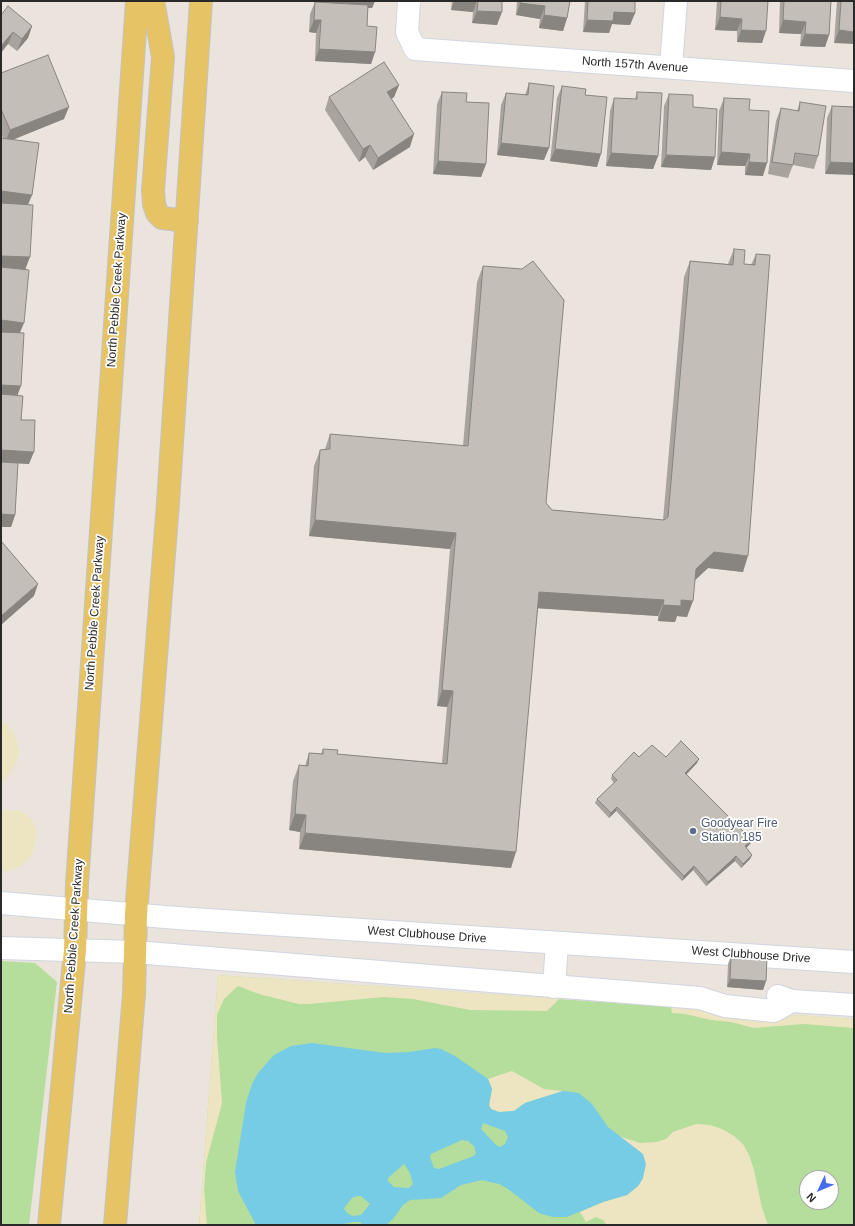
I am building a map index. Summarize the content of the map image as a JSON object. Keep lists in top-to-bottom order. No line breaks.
{"streets":{"main road":["North Pebble Creek Parkway"],"street":["North 157th Avenue","West Clubhouse Drive"]},"crossings":[["North Pebble Creek Parkway","West Clubhouse Drive"]],"places":["Goodyear Fire Station 185"],"north":"bottom left"}
